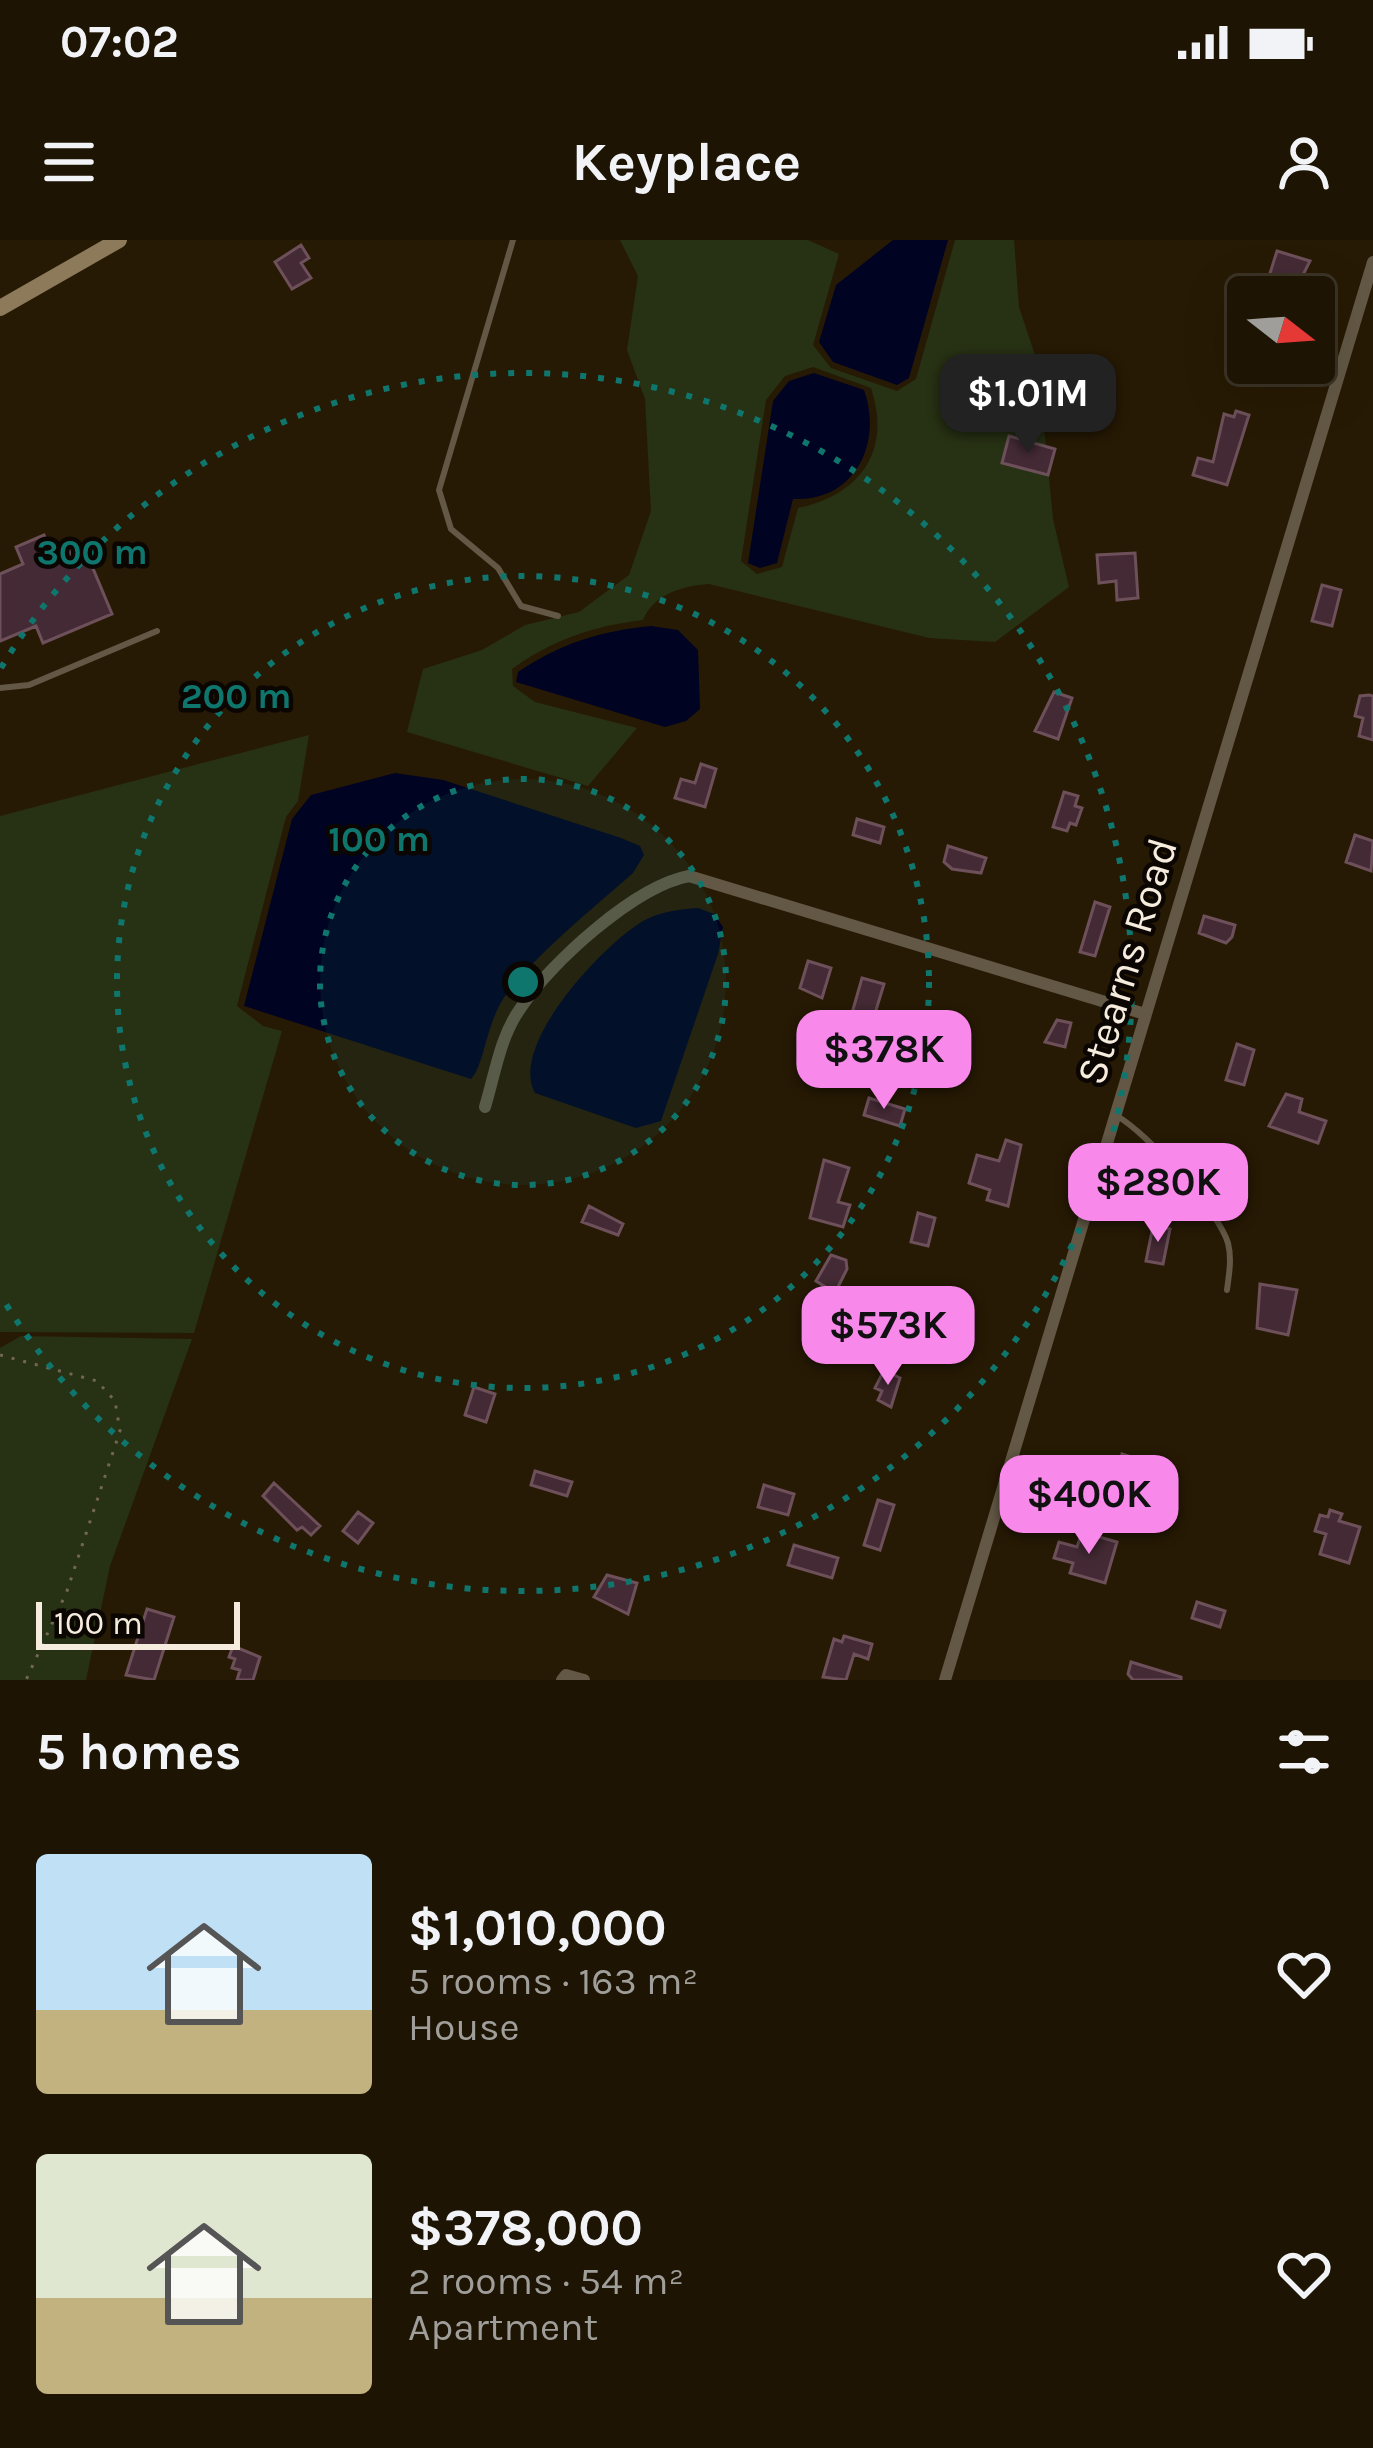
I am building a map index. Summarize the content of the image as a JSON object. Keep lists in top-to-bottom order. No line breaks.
{"streets":{"street":["Stearns Road"]},"scale_bar":"100 m","north":"right","page":{"status":"07:02","header":"Keyplace","price":["$1.01M","$378K","$280K","$573K","$400K"],"scale":"100 m","heading":"5 homes","list":[{"name":"$1,010,000","note":"5 rooms · 163 m² · House"},{"name":"$378,000","note":"2 rooms · 54 m² · Apartment"}]},"rings":["300 m","200 m","100 m"]}
